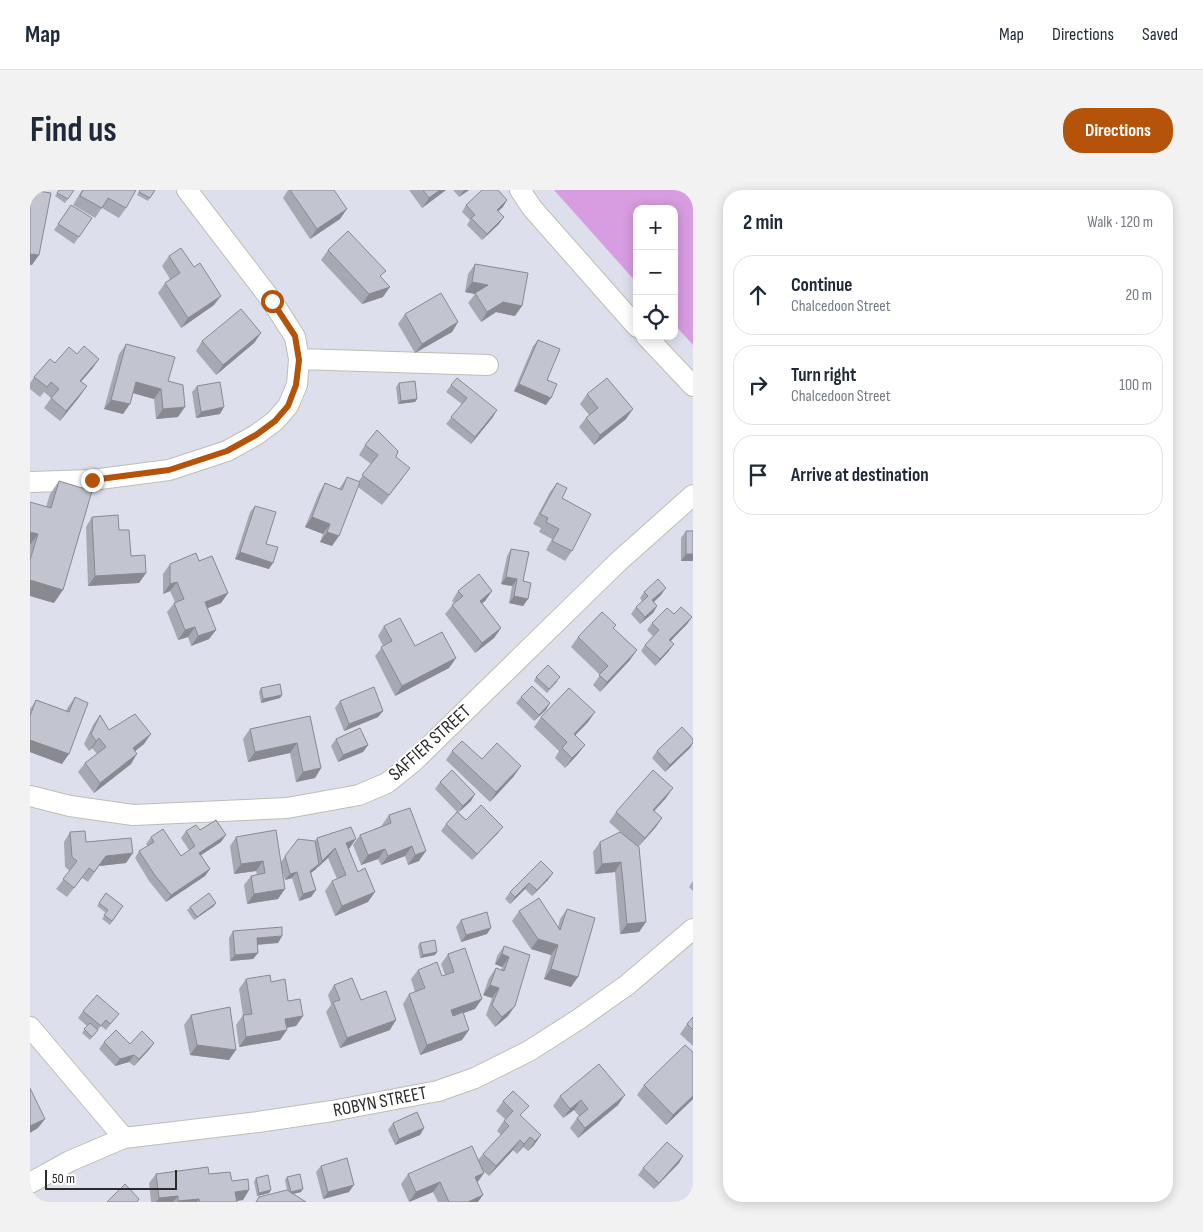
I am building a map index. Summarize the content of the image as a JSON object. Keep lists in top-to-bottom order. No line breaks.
{"streets":{"street":["SAFFIER STREET","ROBYN STREET"]},"scale_bar":"50 m","page":{"header":"Map","nav":["Map","Directions","Saved"],"buttons":"Directions","title":"Find us","heading":["2 min","Walk · 120 m"],"map_buttons":["+","−"],"list":[["Continue","Chalcedoon Street","20 m"],["Turn right","Chalcedoon Street","100 m"],"Arrive at destination"],"scale":"50 m"}}
